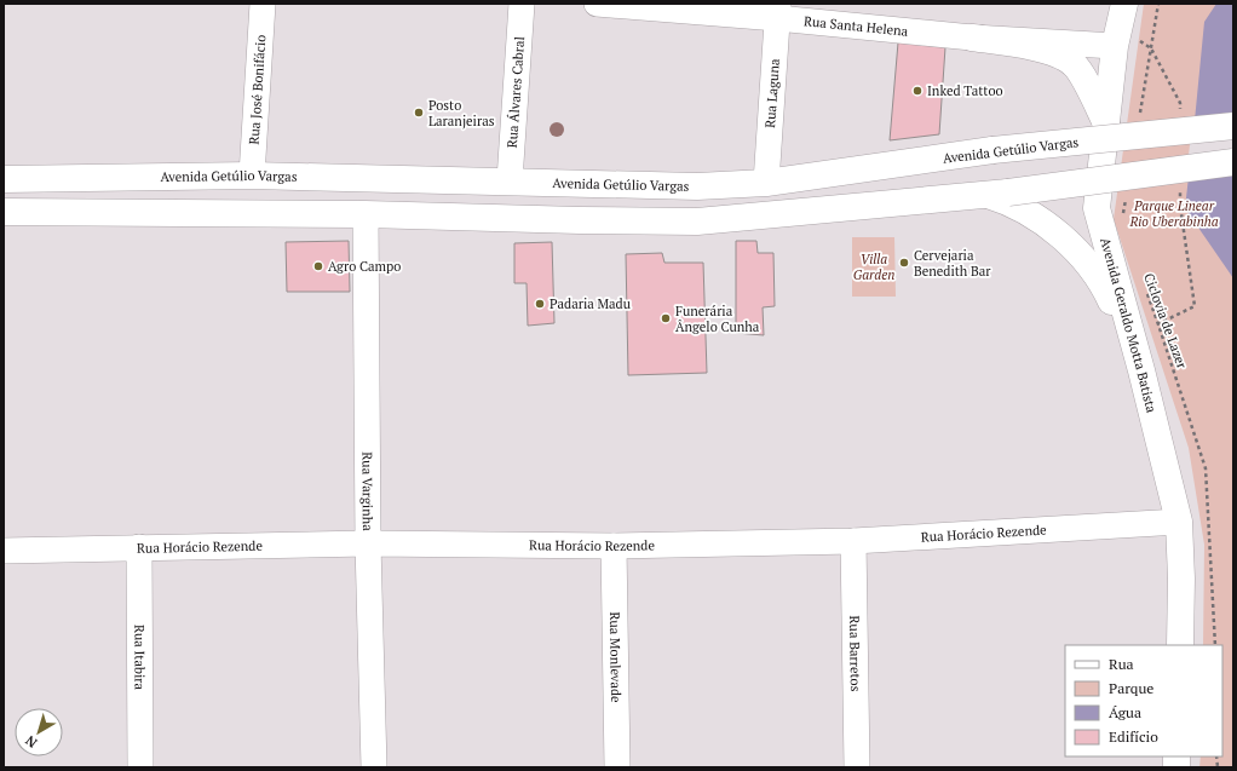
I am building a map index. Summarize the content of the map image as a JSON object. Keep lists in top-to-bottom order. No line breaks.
{"streets":{"main road":["Avenida Getúlio Vargas","Avenida Geraldo Motta Batista"],"street":["Rua Santa Helena","Rua José Bonifácio","Rua Álvares Cabral","Rua Laguna","Rua Varginha","Rua Horácio Rezende","Rua Barretos","Rua Itabira","Rua Monlevade"],"path":["Ciclovia de Lazer"]},"crossings":[["Rua Santa Helena","Rua Laguna"],["Rua Santa Helena","Avenida Geraldo Motta Batista"],["Rua José Bonifácio","Avenida Getúlio Vargas"],["Rua Álvares Cabral","Avenida Getúlio Vargas"],["Rua Laguna","Avenida Getúlio Vargas"],["Avenida Geraldo Motta Batista","Rua Horácio Rezende"],["Rua Varginha","Rua Horácio Rezende"],["Rua Horácio Rezende","Rua Barretos"],["Rua Horácio Rezende","Rua Itabira"],["Rua Horácio Rezende","Rua Monlevade"]],"parks":["Parque Linear Rio Uberabinha","Villa Garden"],"places":["Inked Tattoo","Posto Laranjeiras","Cervejaria Benedith Bar","Agro Campo","Padaria Madu","Funerária Ângelo Cunha"],"legend":["Rua","Parque","Água","Edifício"],"north":"bottom left"}
